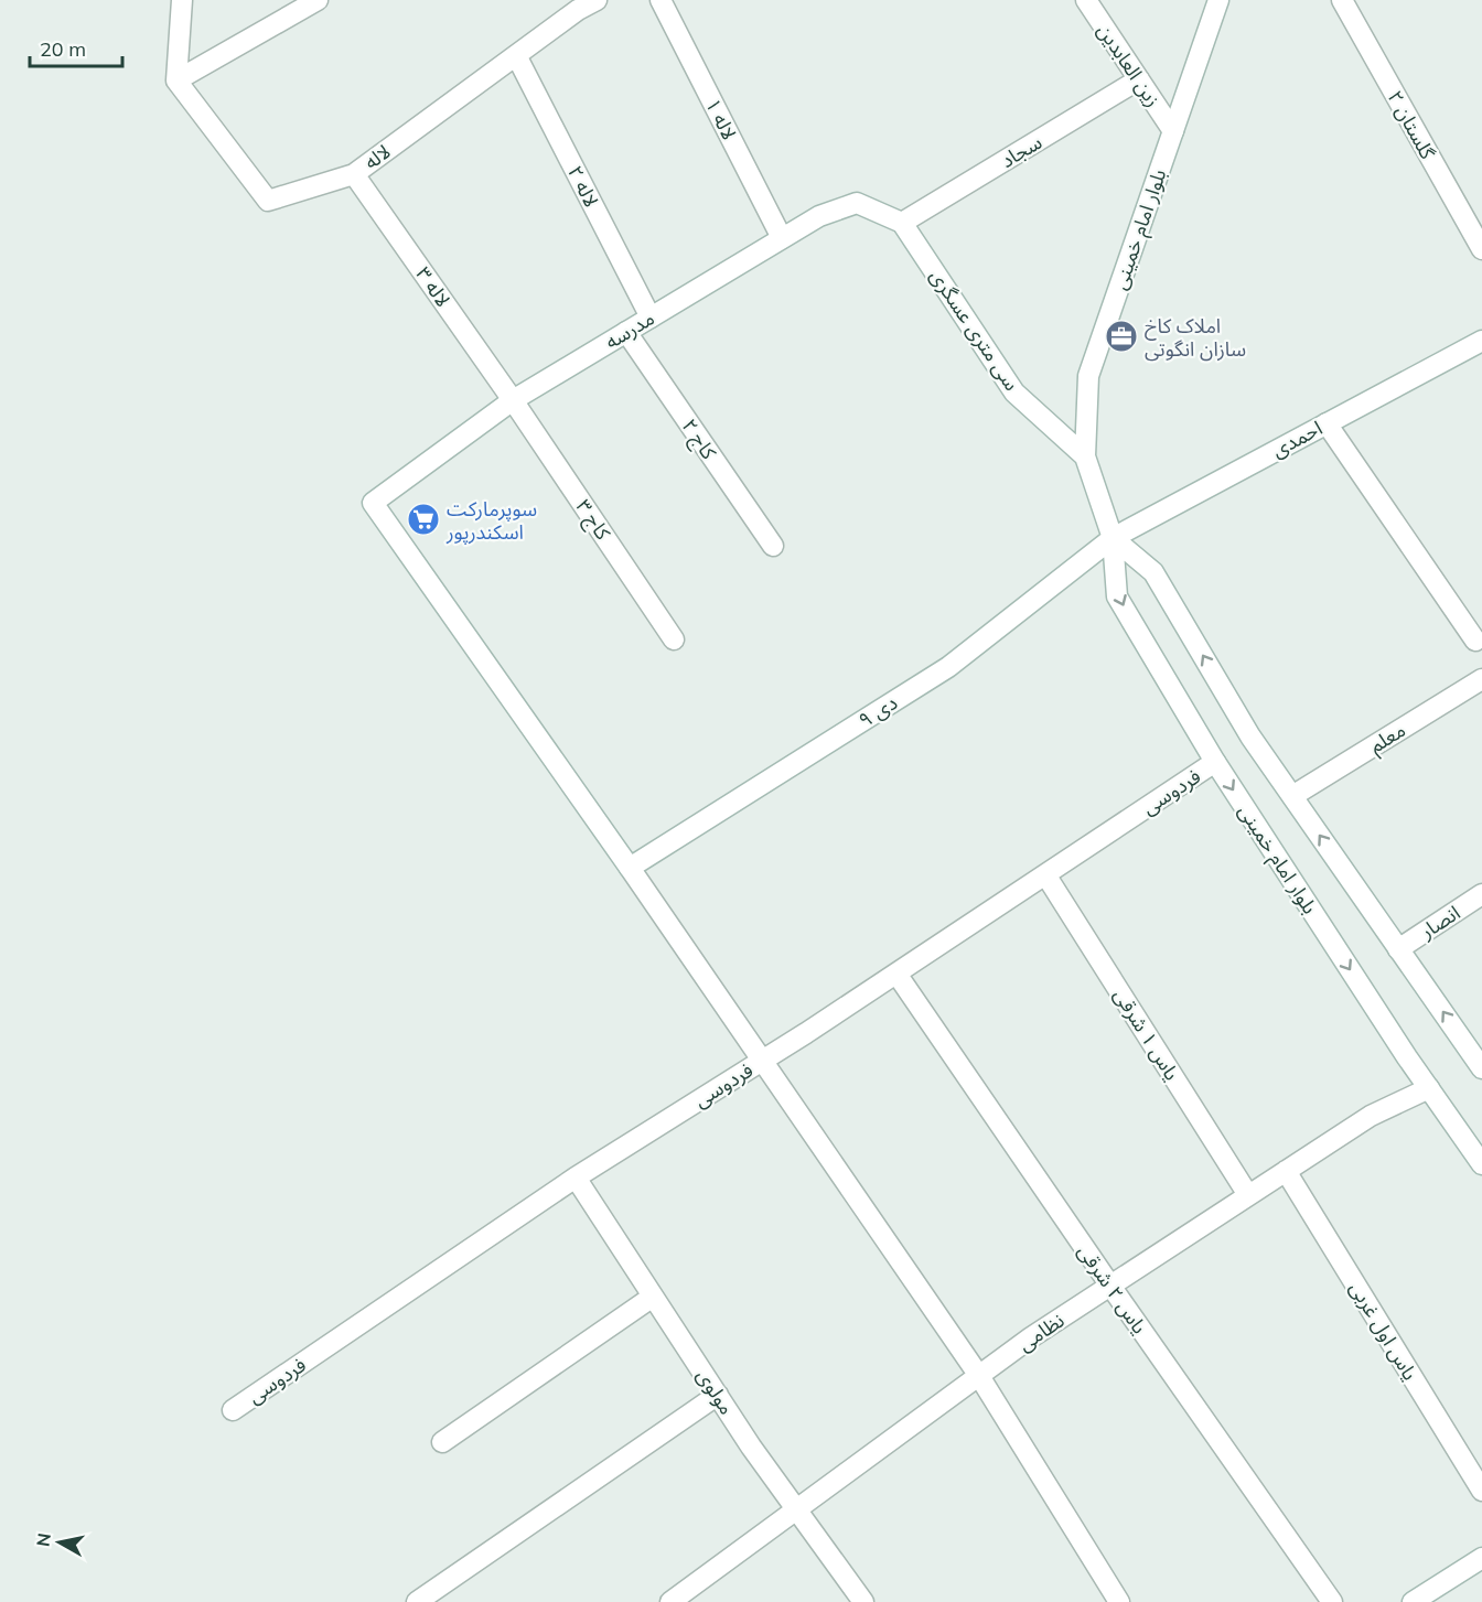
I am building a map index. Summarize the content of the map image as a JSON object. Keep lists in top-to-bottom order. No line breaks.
{"streets":{"street":["زین العابدین","لاله ۱","گلستان ۲","سجاد","لاله","لاله ۲","بلوار امام خمینی","لاله ۳","مدرسه","سی متری عسگری","کاج ۲","احمدی","کاج ۳","۹ دی","معلم","فردوسی","انصار","یاس ۱ شرقی","یاس ۲ شرقی","یاس اول غربی","نظامی","مولوی"]},"crossings":[["زین العابدین","سجاد"],["زین العابدین","بلوار امام خمینی"],["لاله ۱","مدرسه"],["سجاد","مدرسه"],["سجاد","سی متری عسگری"],["لاله","لاله ۲"],["لاله","لاله ۳"],["لاله ۲","مدرسه"],["بلوار امام خمینی","سی متری عسگری"],["بلوار امام خمینی","احمدی"],["بلوار امام خمینی","۹ دی"],["بلوار امام خمینی","فردوسی"],["بلوار امام خمینی","نظامی"],["لاله ۳","مدرسه"],["لاله ۳","کاج ۳"],["مدرسه","سی متری عسگری"],["مدرسه","کاج ۲"],["مدرسه","کاج ۳"],["مدرسه","۹ دی"],["احمدی","۹ دی"],["فردوسی","یاس ۱ شرقی"],["فردوسی","یاس ۲ شرقی"],["فردوسی","مولوی"],["یاس ۱ شرقی","نظامی"],["یاس ۲ شرقی","نظامی"],["یاس اول غربی","نظامی"],["نظامی","مولوی"]],"places":{"office":["املاک کاخ سازان انگوتی"],"supermarket":["سوپرمارکت اسکندرپور"]},"scale_bar":"20 m","north":"left"}
